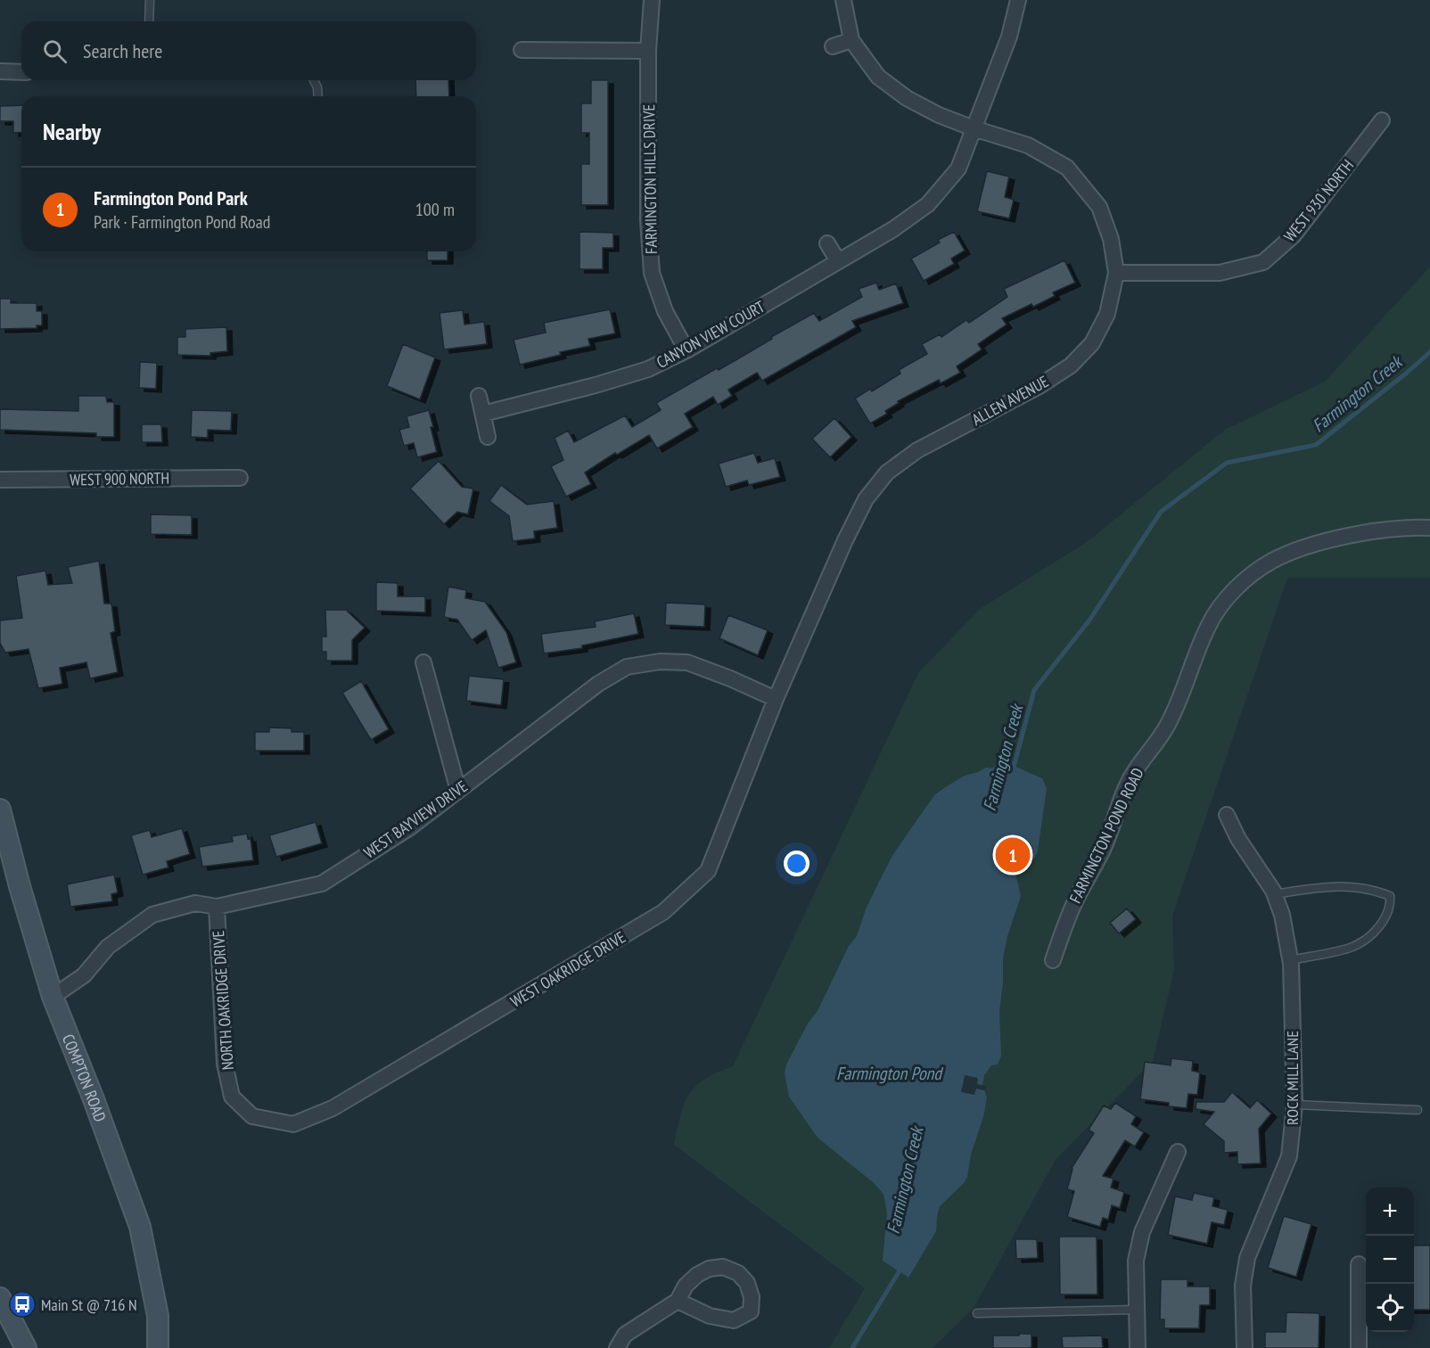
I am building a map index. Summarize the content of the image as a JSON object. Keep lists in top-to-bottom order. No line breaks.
{"streets":{"street":["FARMINGTON HILLS DRIVE","WEST 930 NORTH","CANYON VIEW COURT","ALLEN AVENUE","WEST 900 NORTH","WEST BAYVIEW DRIVE","FARMINGTON POND ROAD","WEST OAKRIDGE DRIVE","NORTH OAKRIDGE DRIVE","COMPTON ROAD","ROCK MILL LANE"]},"crossings":[["FARMINGTON HILLS DRIVE","CANYON VIEW COURT"],["WEST 930 NORTH","ALLEN AVENUE"],["CANYON VIEW COURT","ALLEN AVENUE"],["ALLEN AVENUE","WEST BAYVIEW DRIVE"],["ALLEN AVENUE","WEST OAKRIDGE DRIVE"],["WEST BAYVIEW DRIVE","WEST OAKRIDGE DRIVE"],["WEST BAYVIEW DRIVE","NORTH OAKRIDGE DRIVE"],["WEST BAYVIEW DRIVE","COMPTON ROAD"],["WEST OAKRIDGE DRIVE","NORTH OAKRIDGE DRIVE"]],"water":["Farmington Creek","Farmington Pond"],"places":{"bus stop":["Main St @ 716 N"]},"page":{"search":"Search here","heading":"Nearby","list":[{"mark":"1","name":"Farmington Pond Park","note":"Park · Farmington Pond Road","value":"100 m"}],"pins":"1","map_buttons":["+","−"]}}
